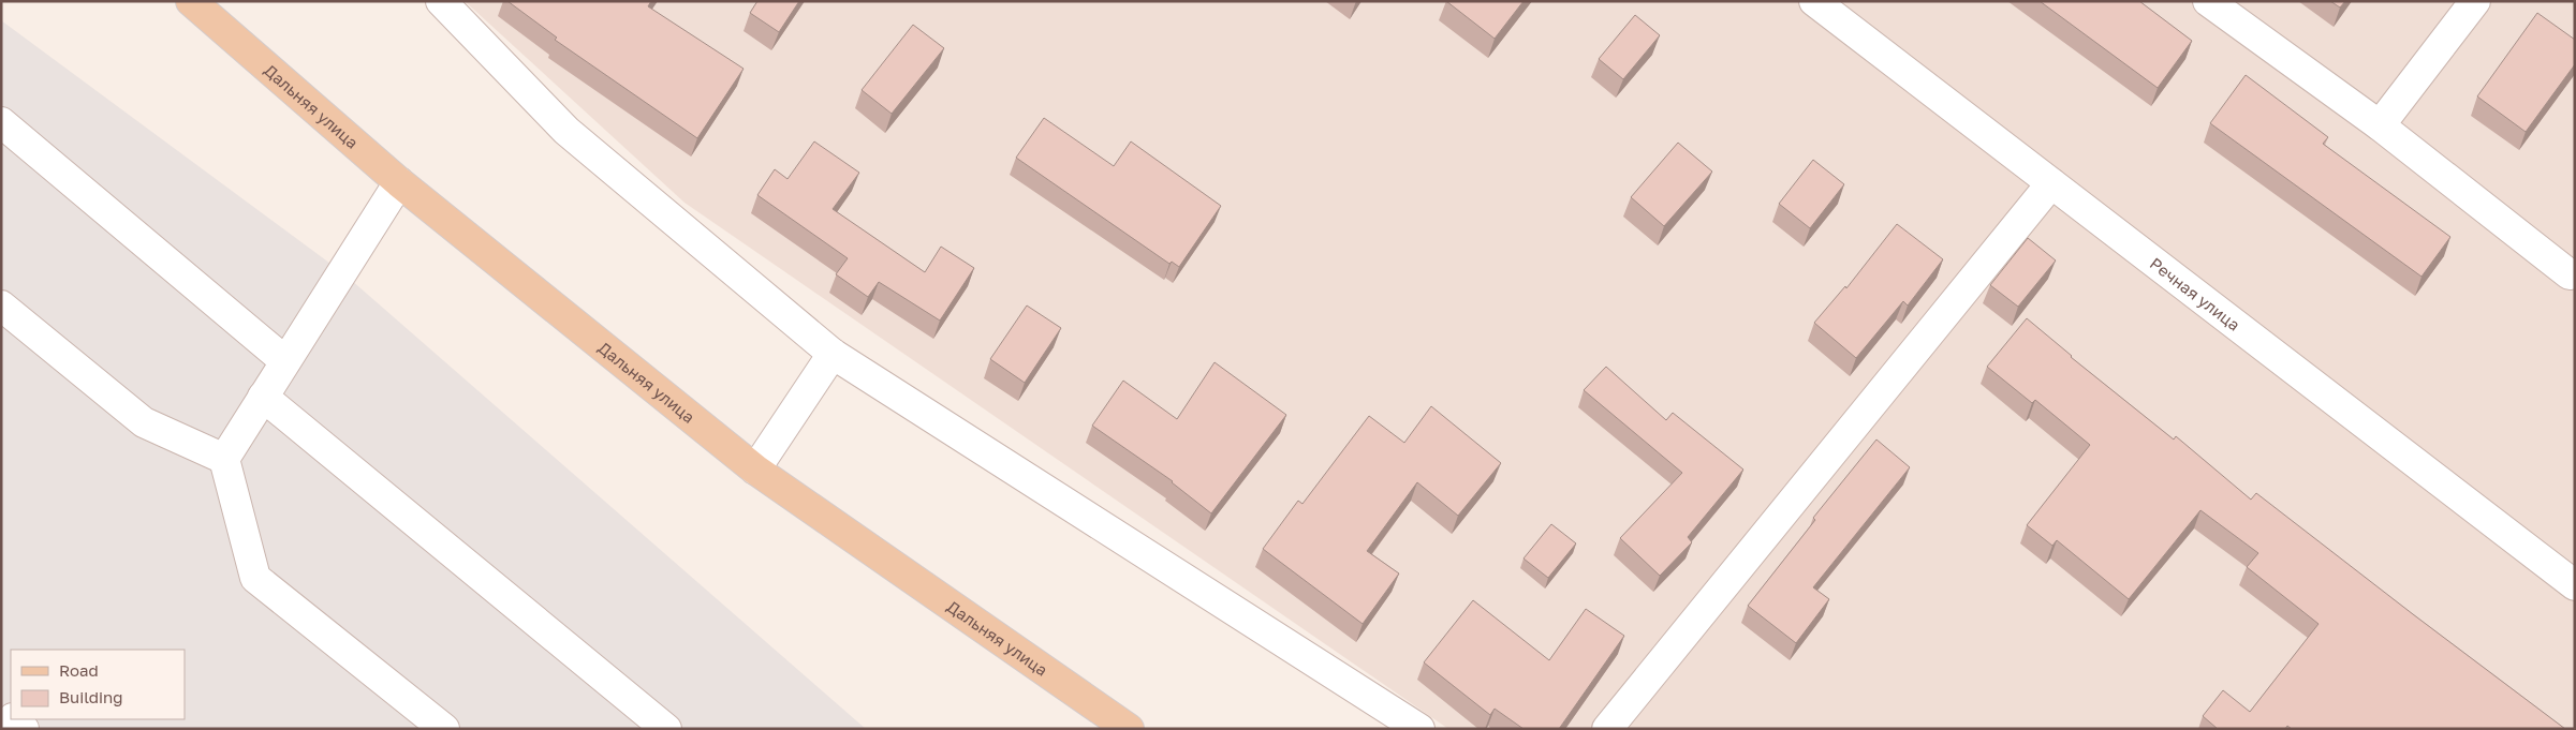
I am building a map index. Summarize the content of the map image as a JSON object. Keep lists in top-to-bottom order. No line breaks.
{"streets":{"main road":["Дальняя улица"],"street":["Речная улица"]},"legend":["Road","Building"]}
